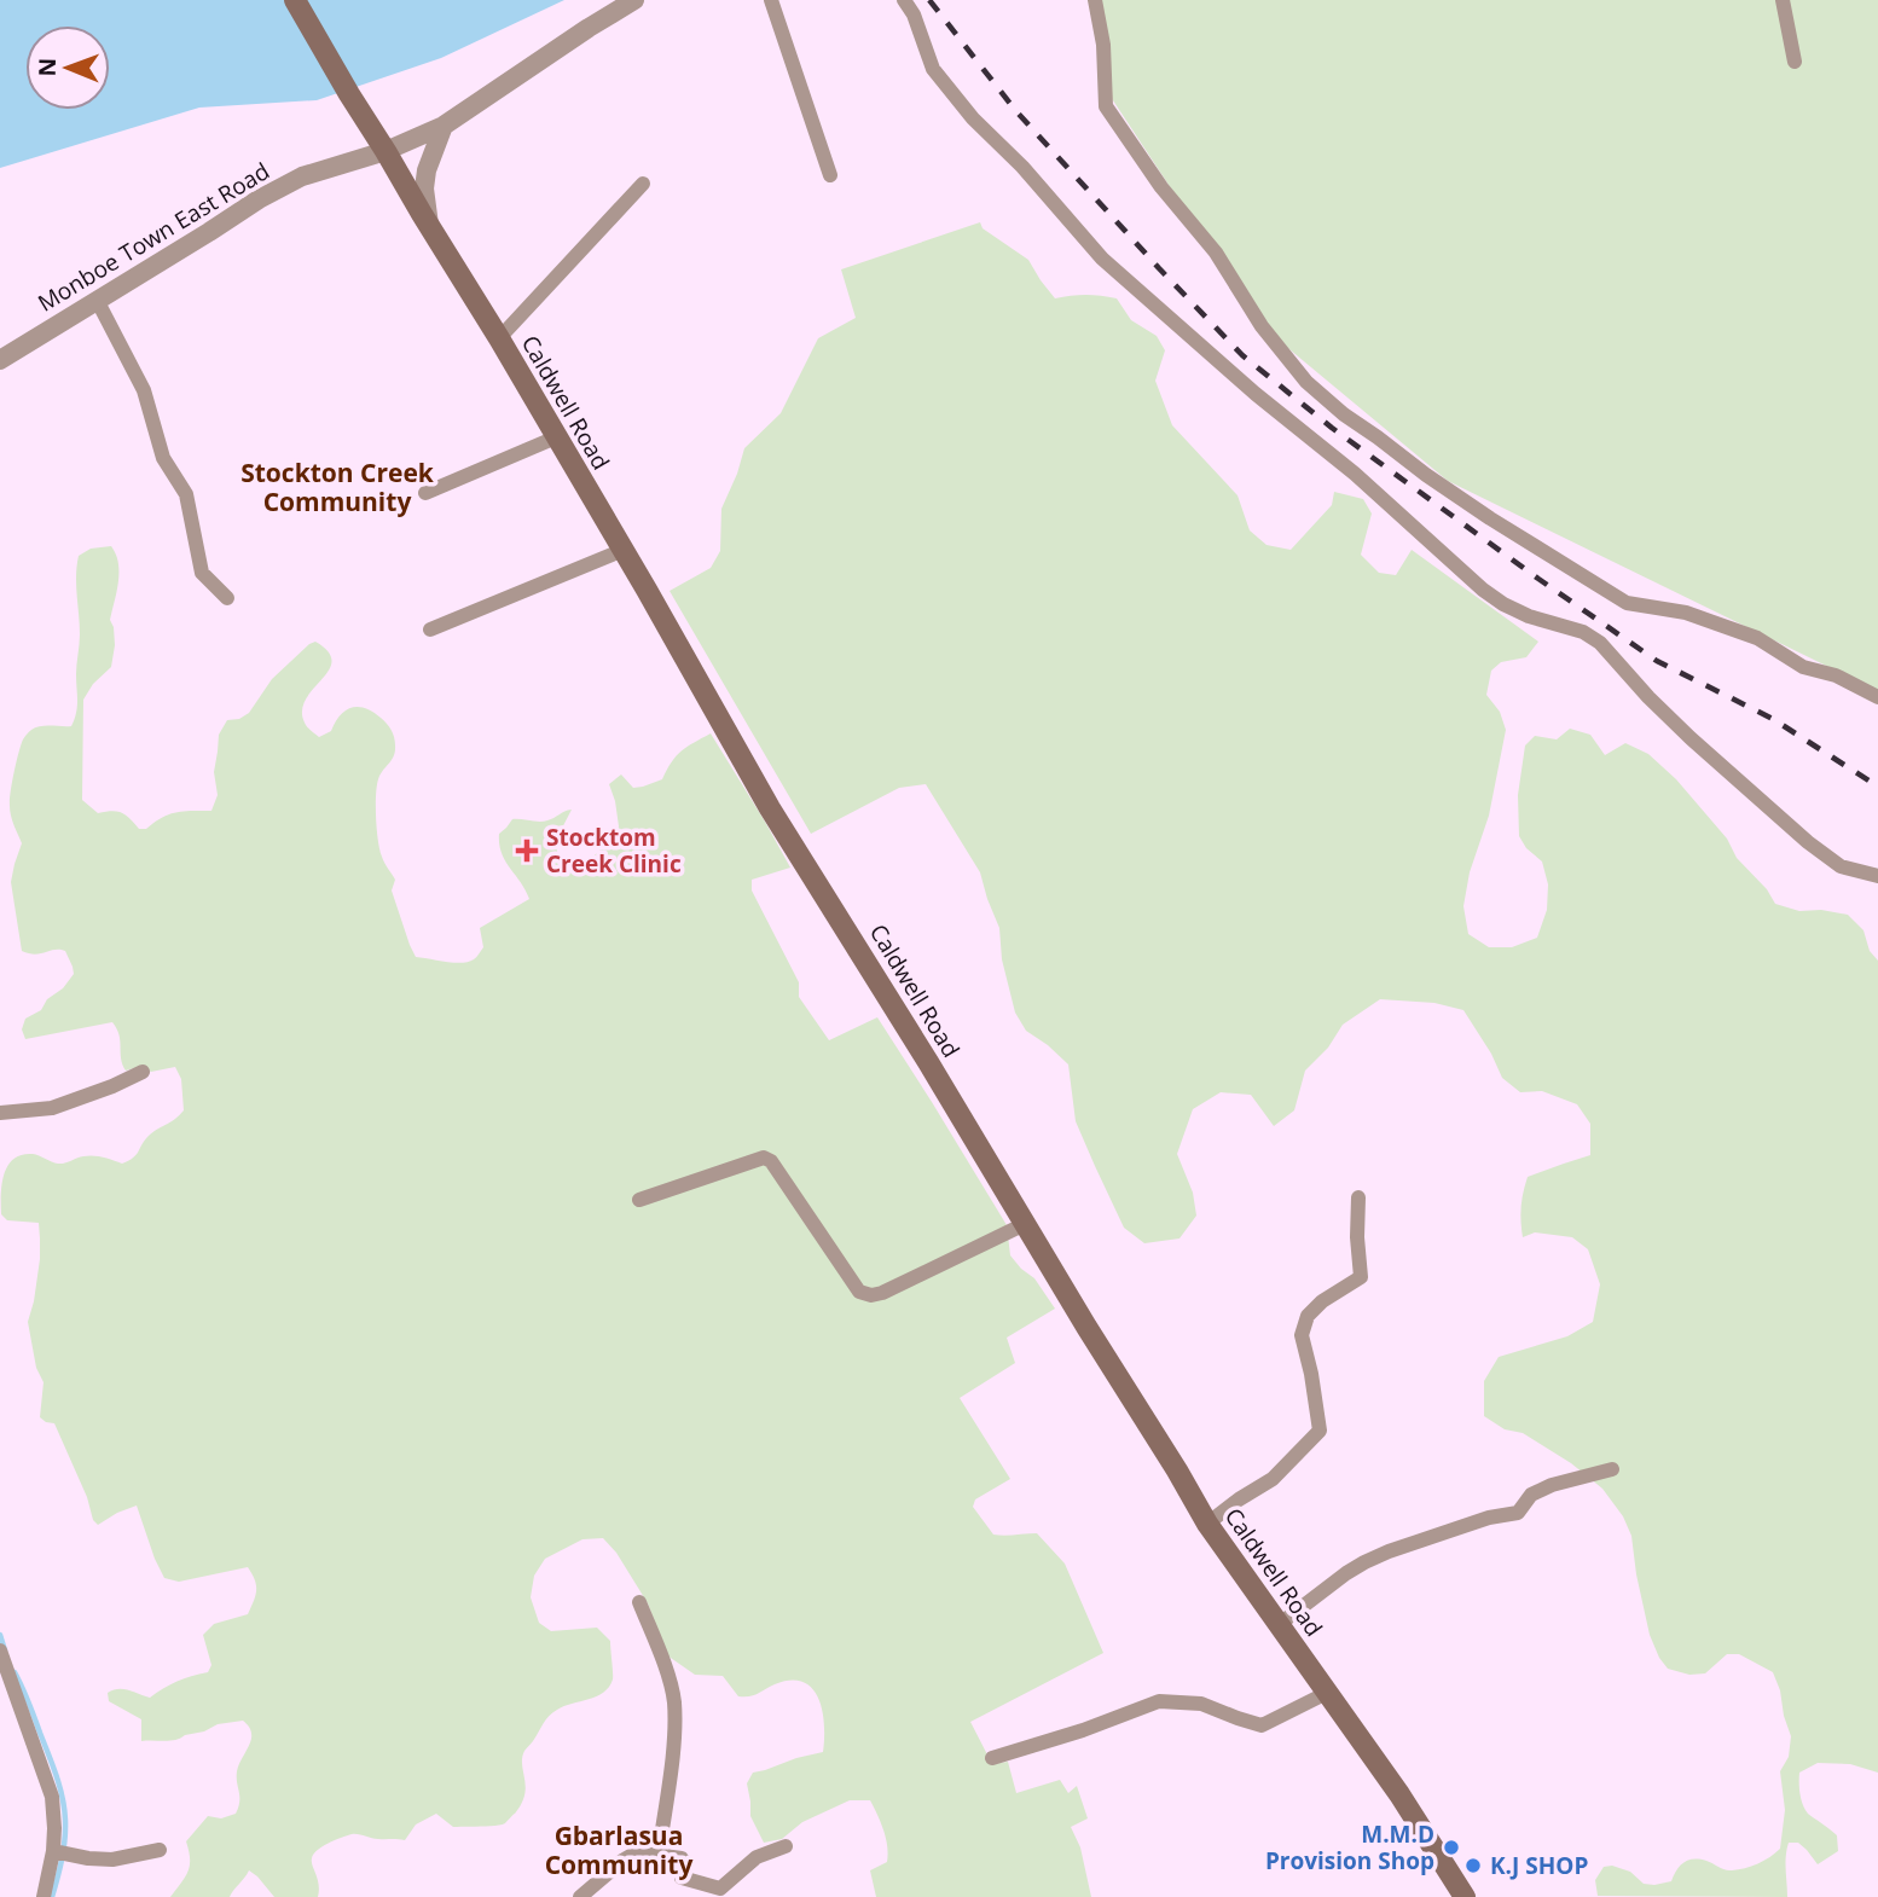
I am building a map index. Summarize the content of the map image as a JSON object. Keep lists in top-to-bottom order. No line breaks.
{"streets":{"main road":["Caldwell Road"],"street":["Monboe Town East Road"]},"crossings":[["Monboe Town East Road","Caldwell Road"]],"districts":["Stockton Creek Community","Gbarlasua Community"],"places":{"health":["Stocktom Creek Clinic"],"other":["M.M.D Provision Shop","K.J SHOP"]},"north":"left"}
